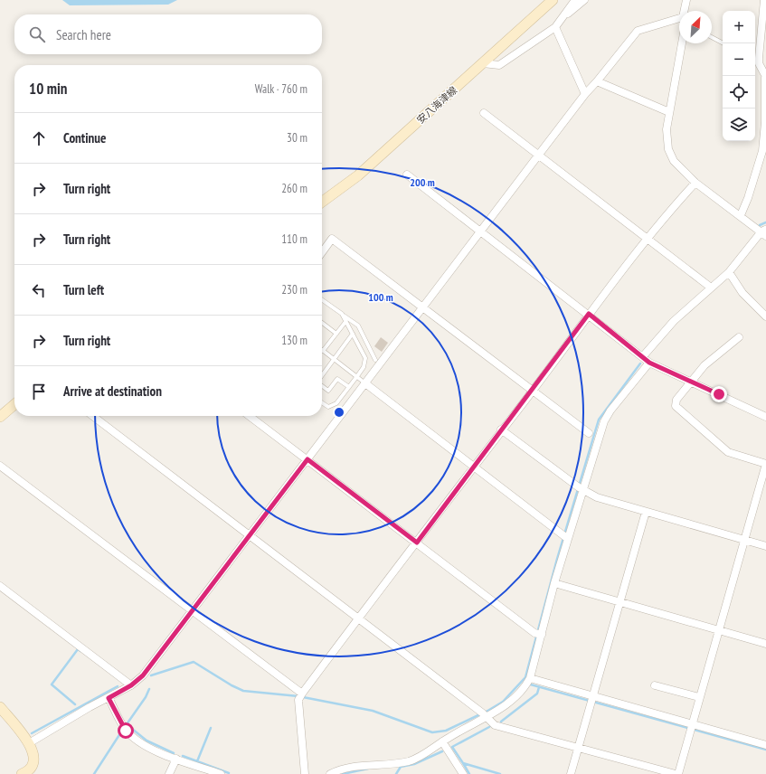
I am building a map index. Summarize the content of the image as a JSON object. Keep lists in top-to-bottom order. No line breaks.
{"streets":{"main road":["安八海津線"]},"north":"top right","page":{"map_buttons":["+","−"],"search":"Search here","heading":["10 min","Walk · 760 m"],"list":[["Continue","30 m"],["Turn right","260 m"],["Turn right","110 m"],["Turn left","230 m"],["Turn right","130 m"],"Arrive at destination"]},"rings":["200 m","100 m"]}
